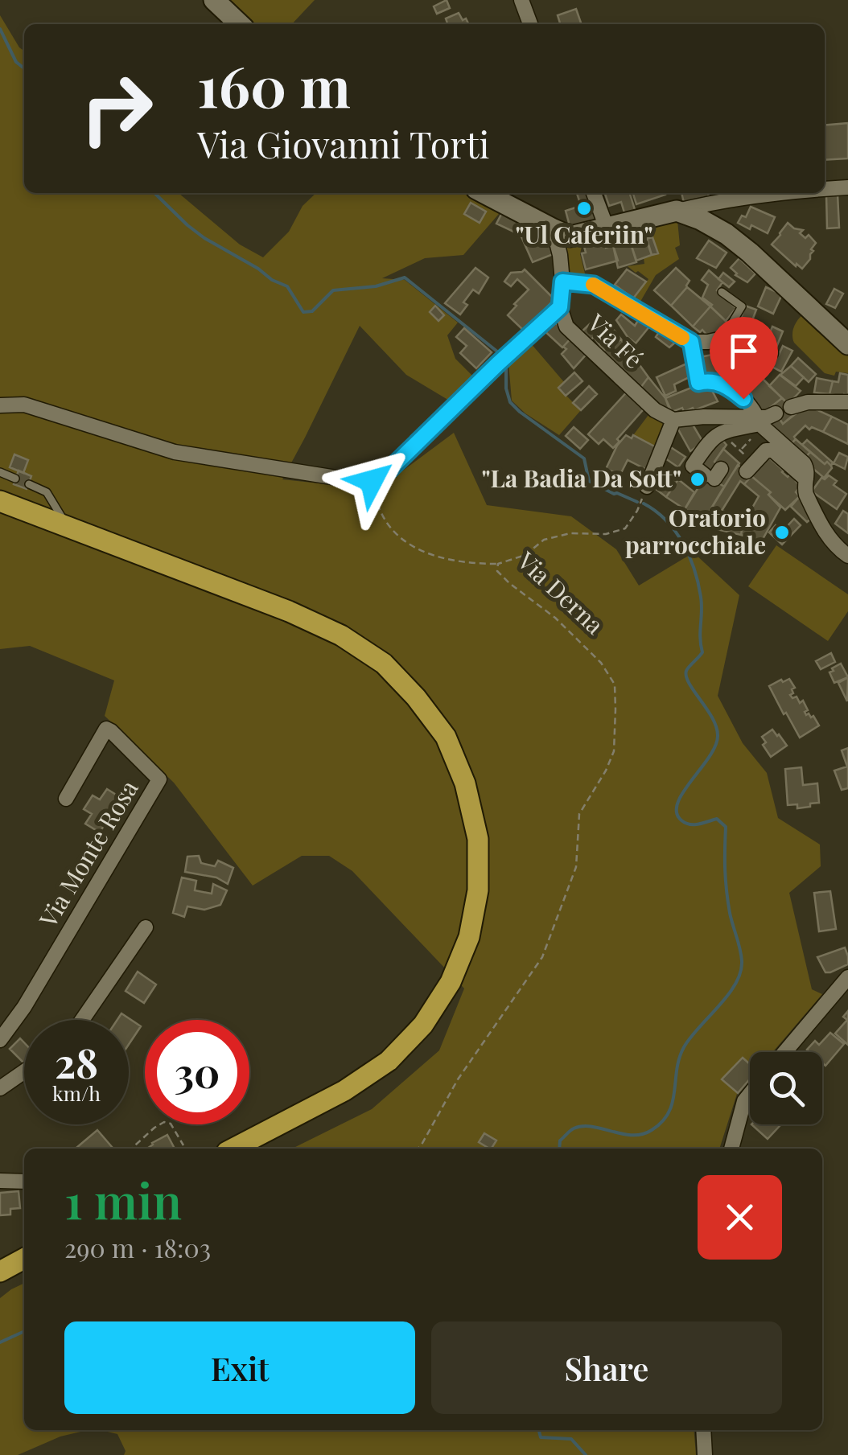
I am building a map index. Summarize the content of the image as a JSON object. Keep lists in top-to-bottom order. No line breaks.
{"streets":{"street":["Via Fé","Via Monte Rosa"],"path":["Via Derna"]},"places":["\"Ul Caferiin\"","\"La Badia Da Sott\"","Oratorio parrocchiale"],"page":{"turn":["160 m","Via Giovanni Torti"],"speed":"28 km/h","limit":"30","heading":["1 min","290 m · 18:03"],"buttons":["Exit","Share"]}}
